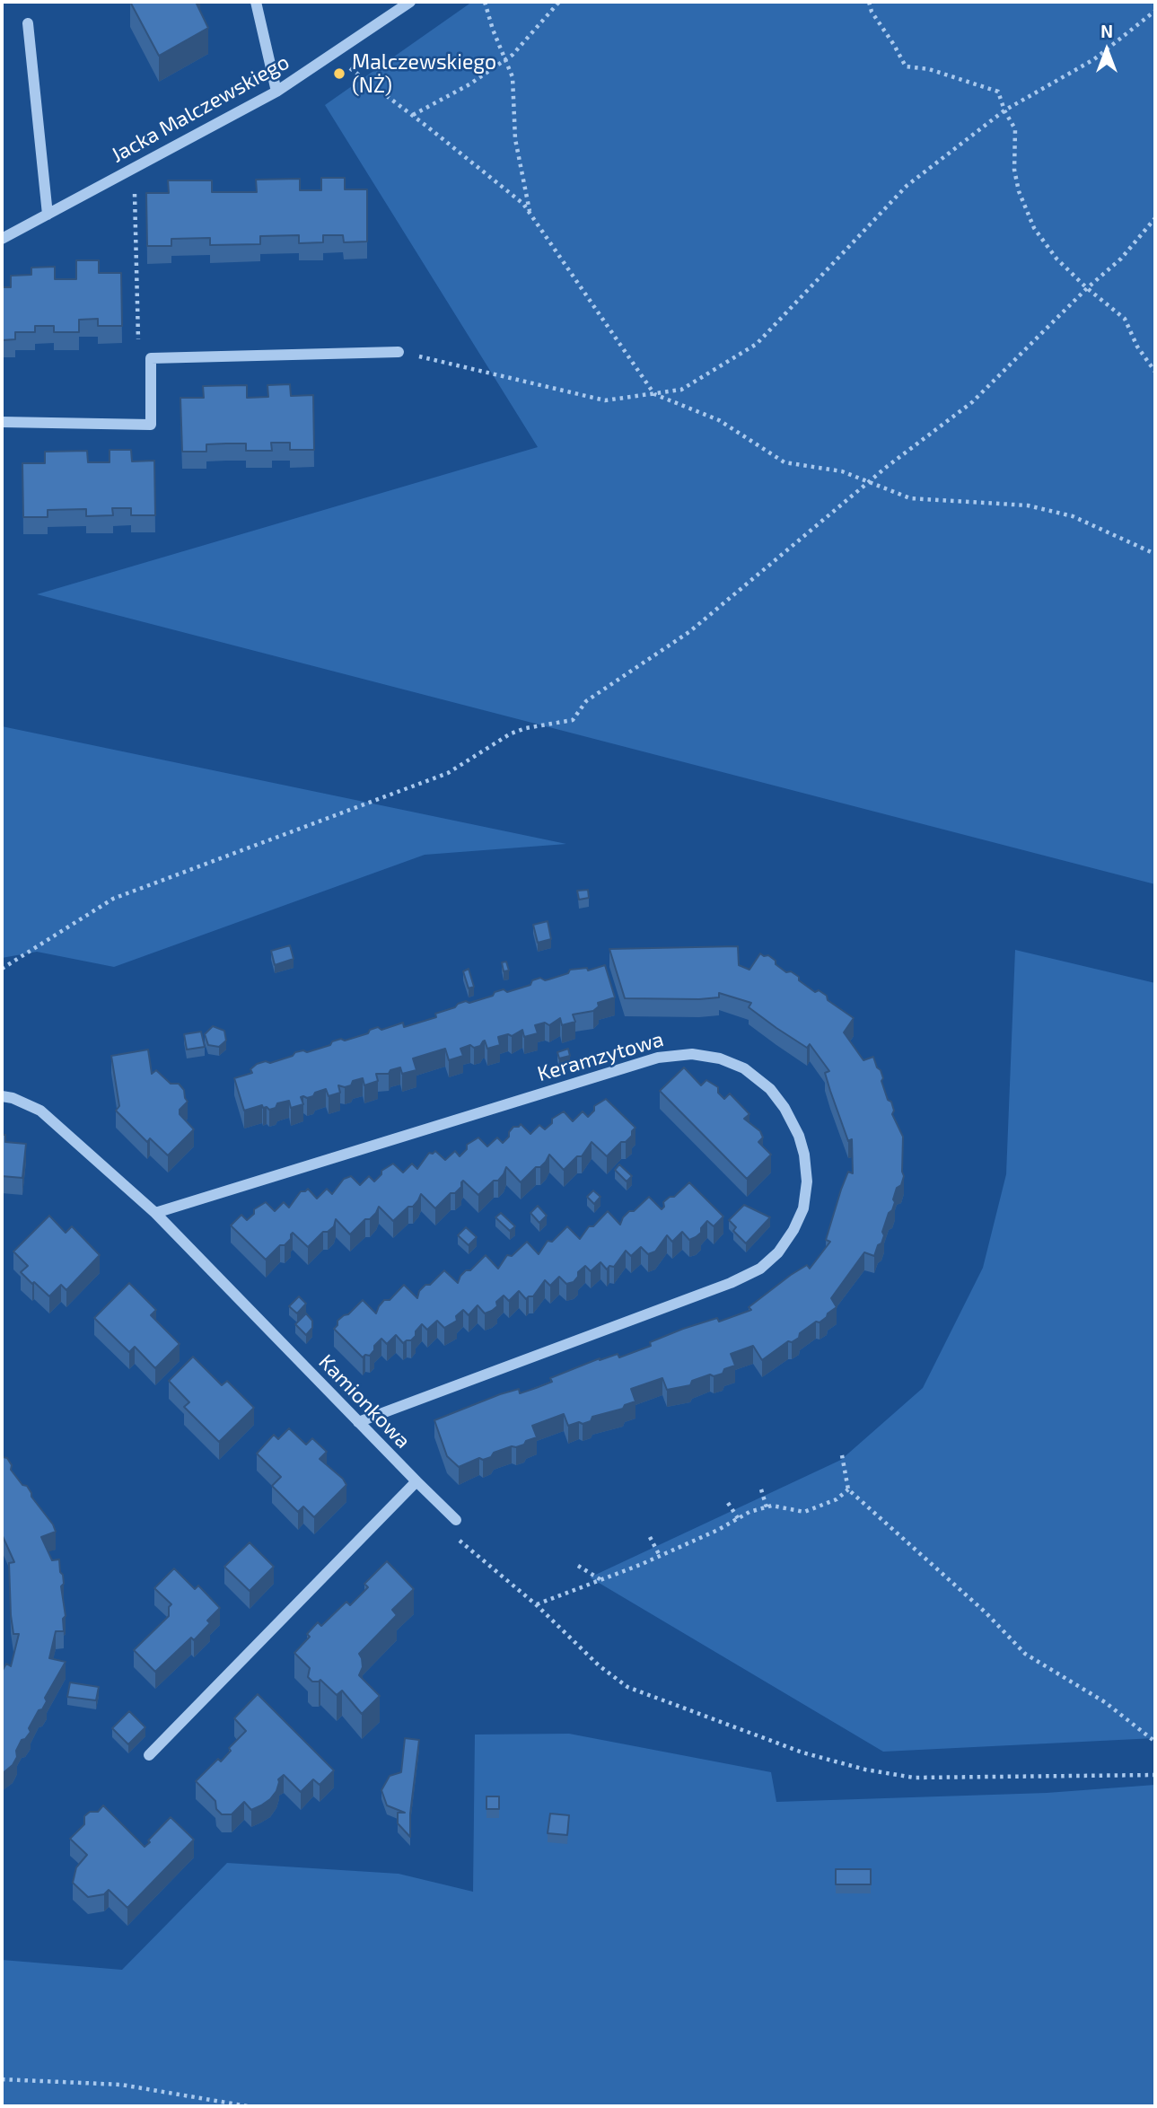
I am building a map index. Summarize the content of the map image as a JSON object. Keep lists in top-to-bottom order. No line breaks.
{"streets":{"street":["Jacka Malczewskiego","Keramzytowa","Kamionkowa"]},"crossings":[["Keramzytowa","Kamionkowa"]],"places":["Malczewskiego (NŻ)"],"north":"top"}
